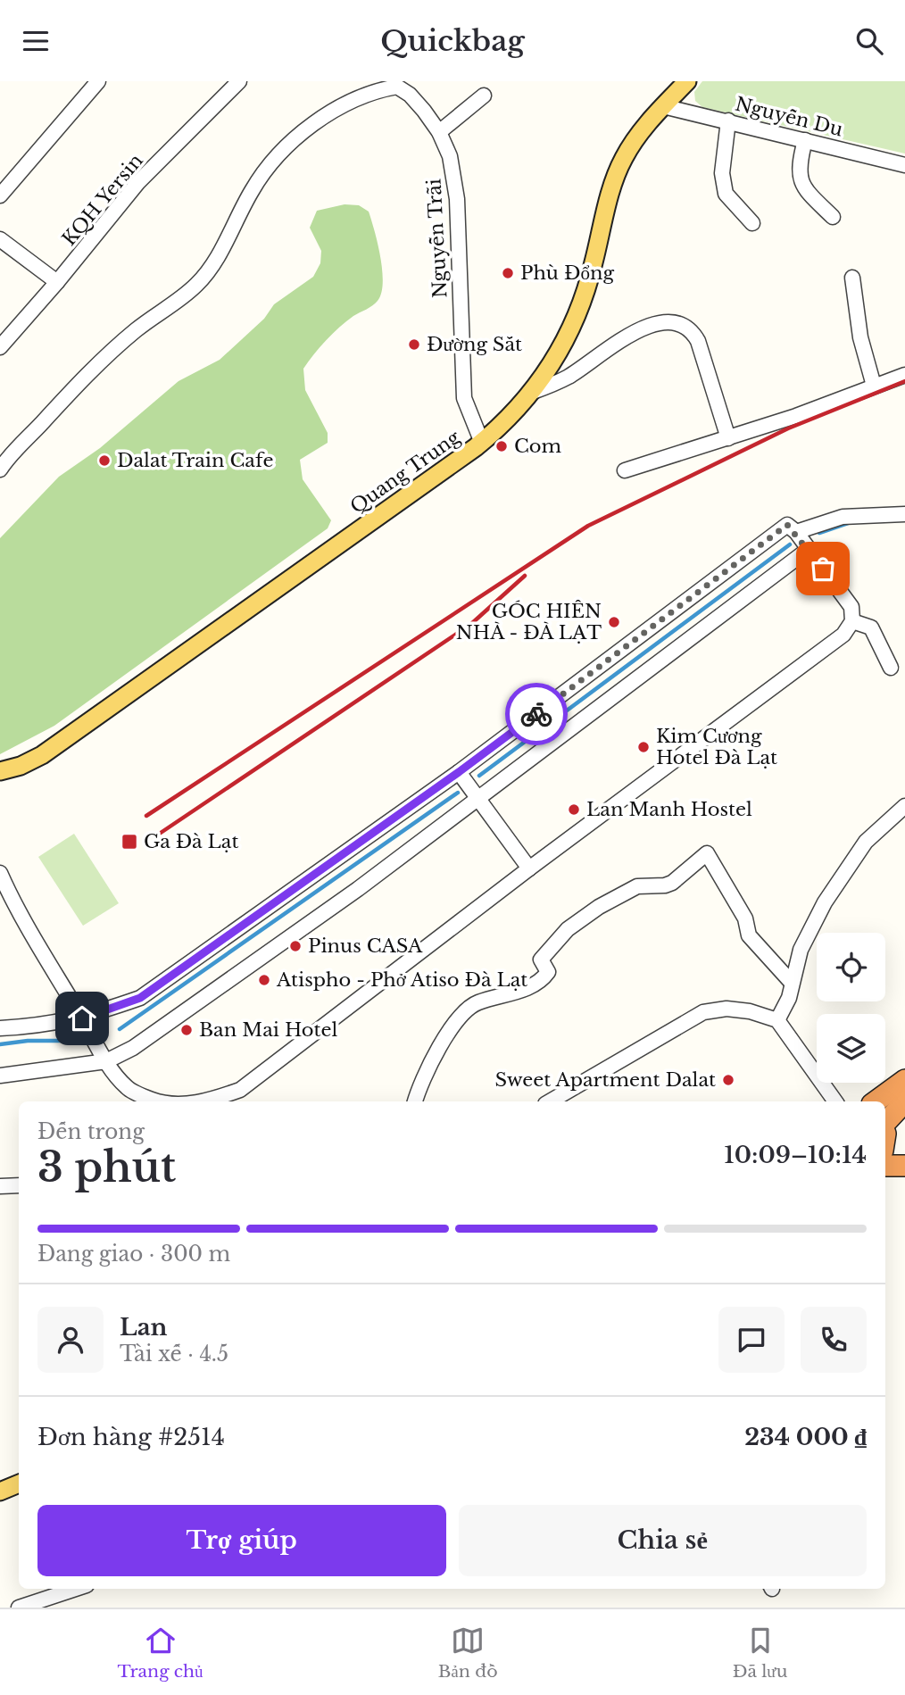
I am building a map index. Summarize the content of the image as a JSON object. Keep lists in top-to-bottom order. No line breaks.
{"streets":{"main road":["Quang Trung"],"street":["Nguyễn Du","KQH Yersin","Nguyễn Trãi"]},"crossings":[["Nguyễn Du","Quang Trung"],["Nguyễn Trãi","Quang Trung"]],"places":{"other":["Phù Đổng","Đường Sắt","Com","Dalat Train Cafe","GÓC HIÊN NHÀ - ĐÀ LẠT","Kim Cương Hotel Đà Lạt","Lan Manh Hostel","Pinus CASA","Atispho - Phở Atiso Đà Lạt","Ban Mai Hotel","Sweet Apartment Dalat"],"transit":["Ga Đà Lạt"]},"page":{"header":"Quickbag","heading":["3 phút","Đến trong","10:09–10:14"],"panel":["Lan","Tài xế · 4.5","Đơn hàng #2514","234 000 ₫"],"bar":"Đang giao · 300 m","buttons":["Trợ giúp","Chia sẻ"],"tabs":["Trang chủ","Bản đồ","Đã lưu"]}}
